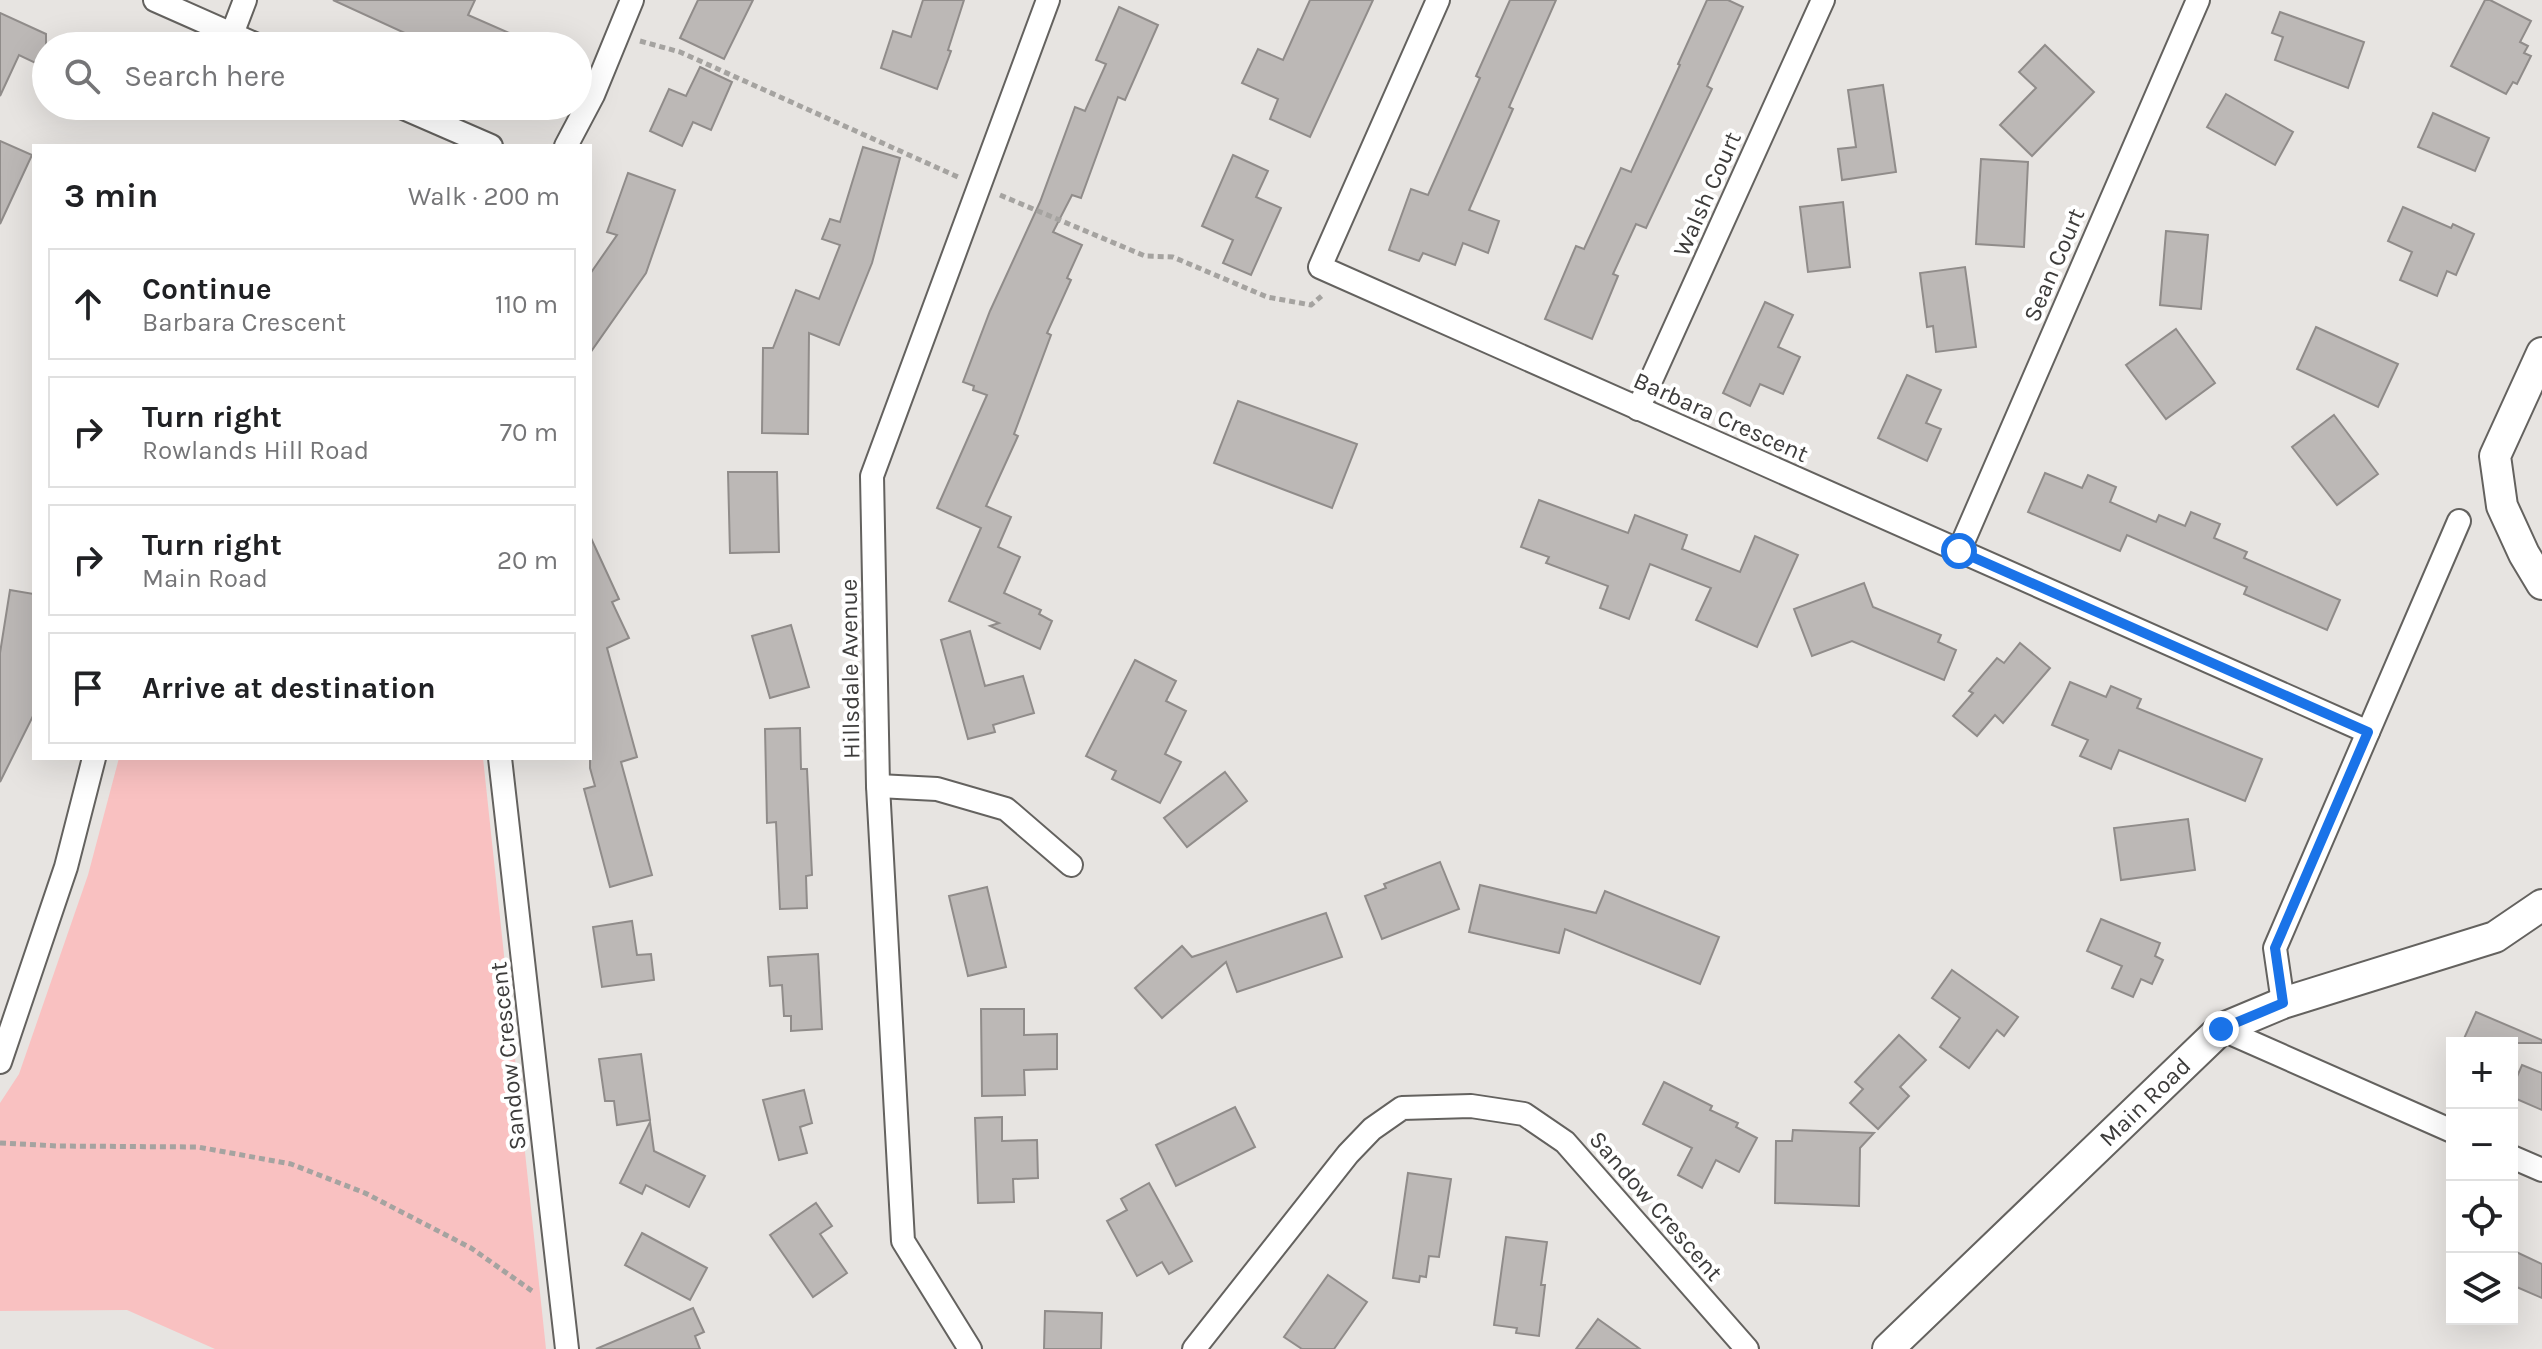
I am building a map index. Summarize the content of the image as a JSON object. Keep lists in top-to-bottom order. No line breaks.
{"streets":{"main road":["Main Road"],"street":["Walsh Court","Sean Court","Barbara Crescent","Hillsdale Avenue","Sandow Crescent"]},"crossings":[["Walsh Court","Barbara Crescent"],["Sean Court","Barbara Crescent"]],"page":{"search":"Search here","heading":["3 min","Walk · 200 m"],"list":[["Continue","Barbara Crescent","110 m"],["Turn right","Rowlands Hill Road","70 m"],["Turn right","Main Road","20 m"],"Arrive at destination"],"map_buttons":["+","−"]}}
